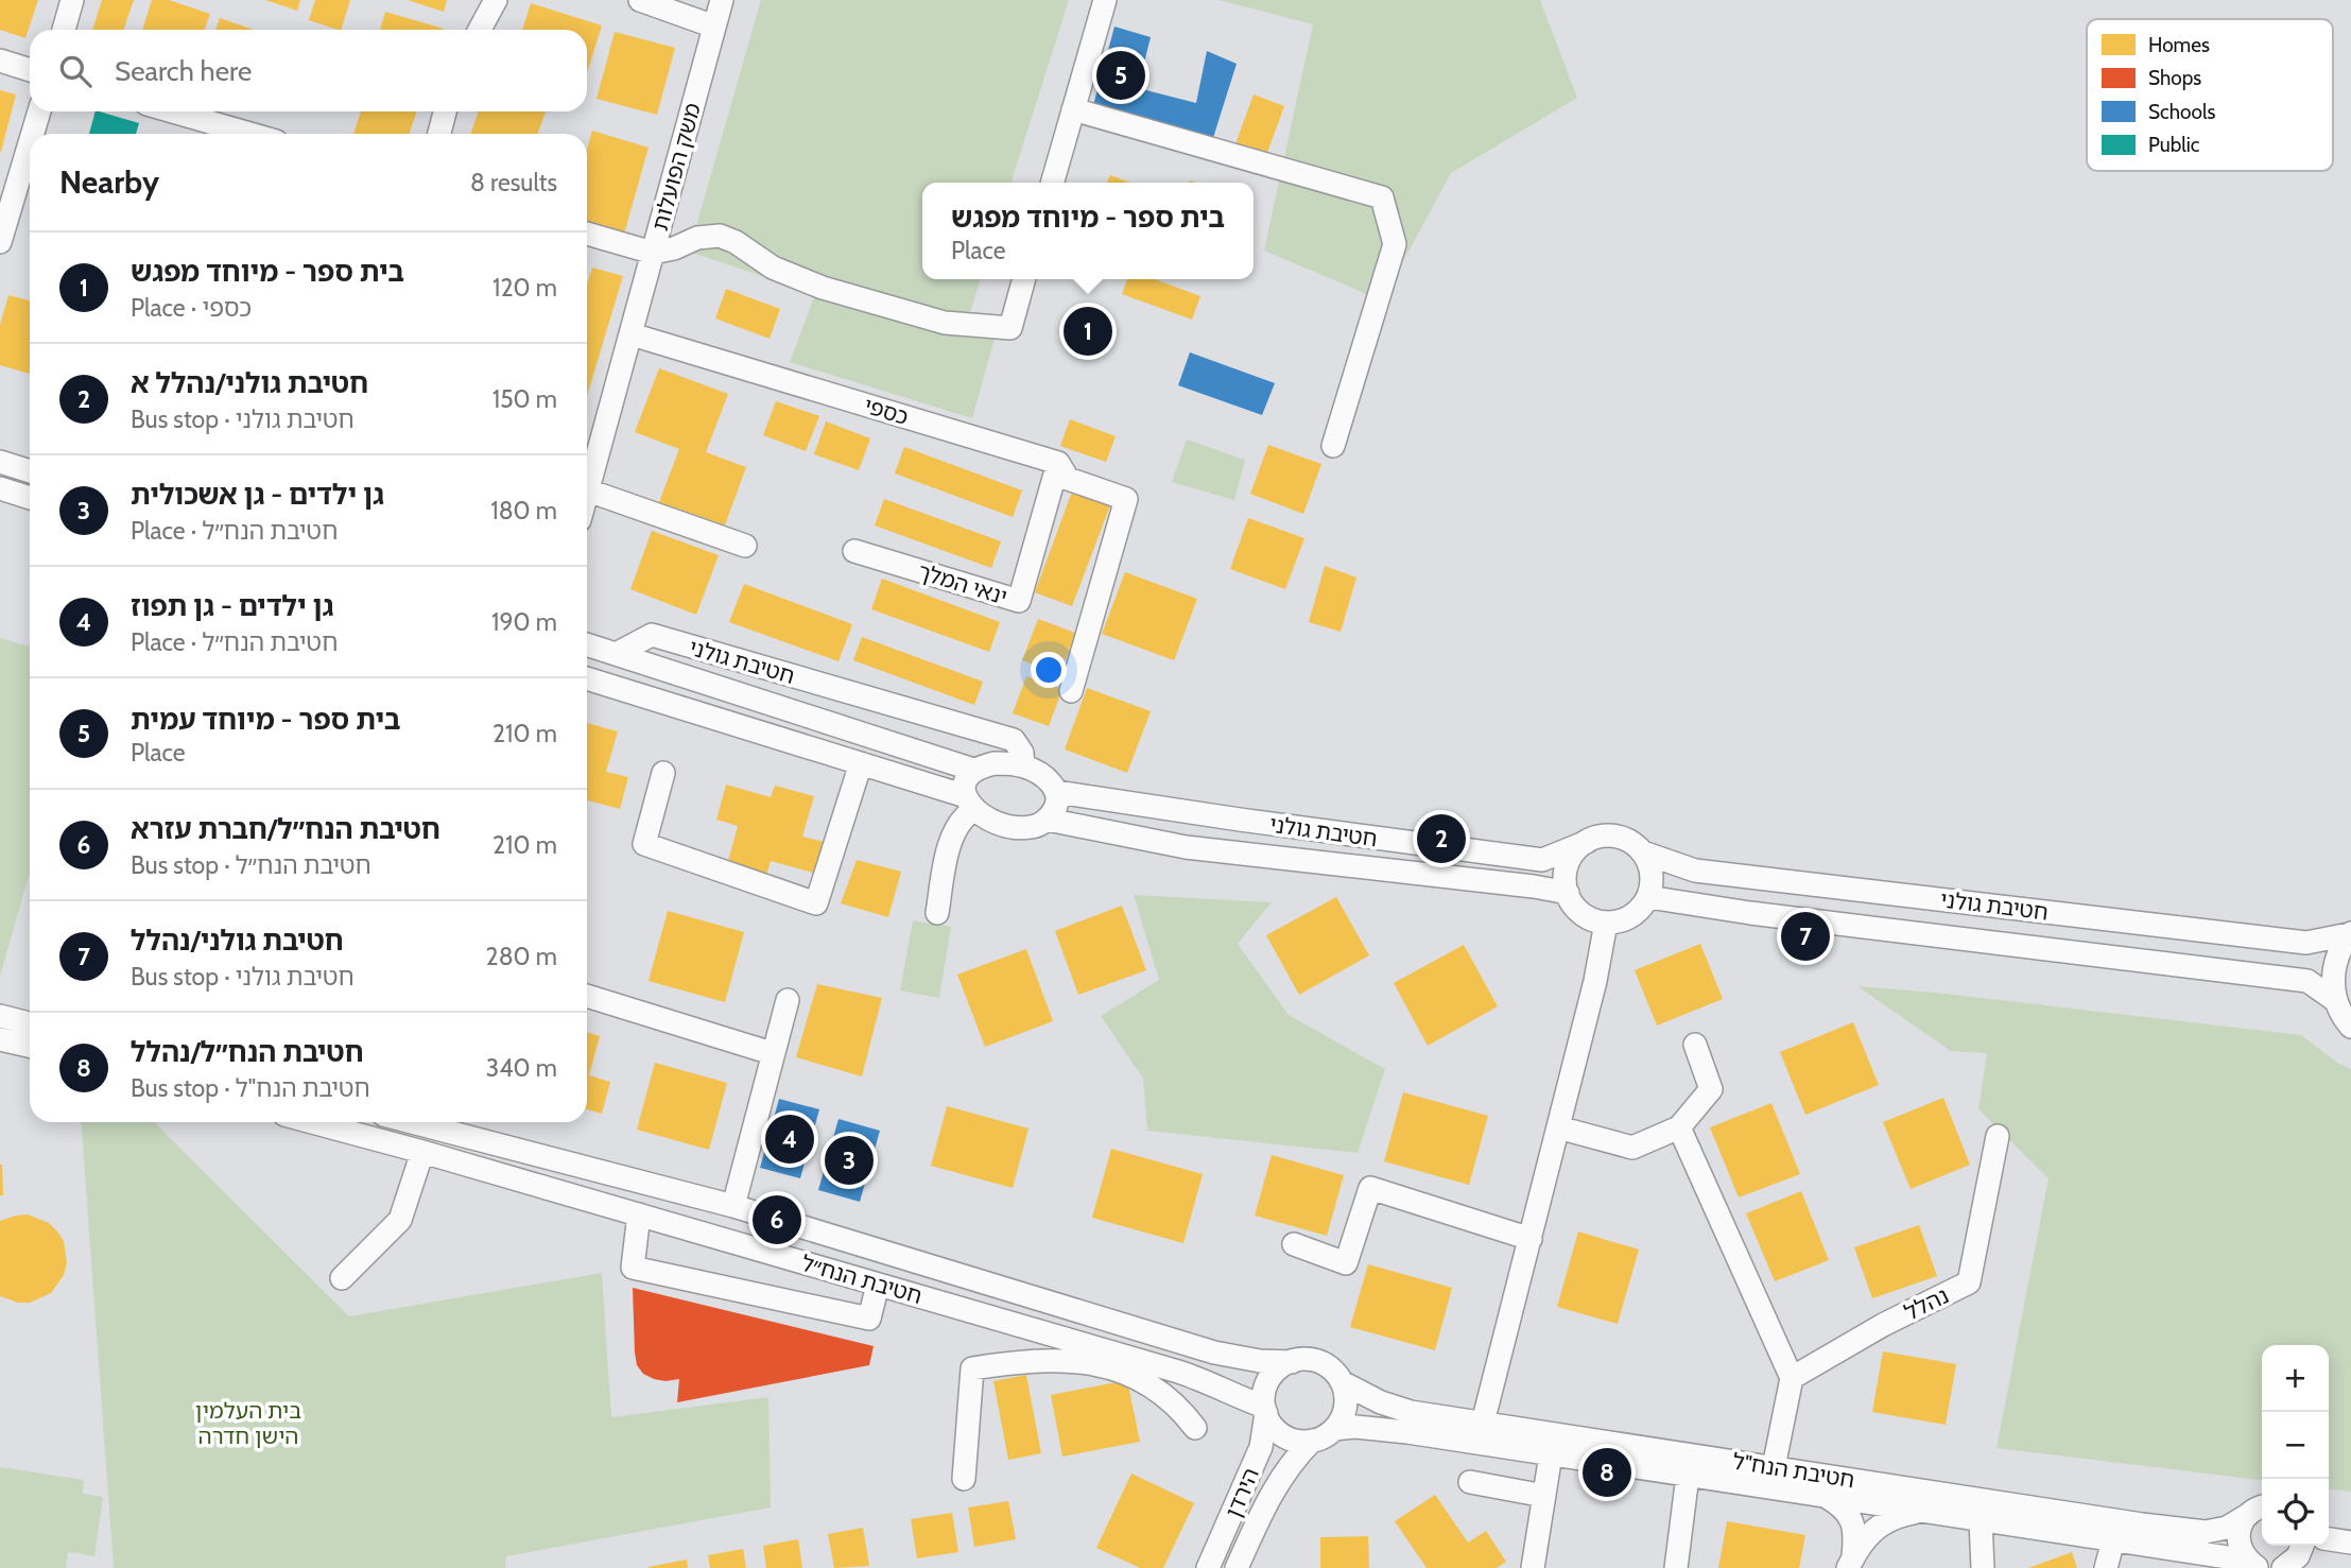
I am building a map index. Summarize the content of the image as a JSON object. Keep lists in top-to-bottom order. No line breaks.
{"streets":{"street":["משק הפועלות","כספי","ינאי המלך","חטיבת גולני","חטיבת הנח״ל","נהלל","חטיבת הנח\"ל","הירדן"]},"crossings":[["משק הפועלות","כספי"],["כספי","ינאי המלך"],["חטיבת הנח״ל","חטיבת הנח\"ל"],["חטיבת הנח״ל","הירדן"],["חטיבת הנח\"ל","הירדן"]],"parks":["בית העלמין הישן חדרה"],"legend":["Homes","Shops","Schools","Public"],"page":{"search":"Search here","pins":["5","1","2","7","4","3","6","8"],"heading":["Nearby","8 results"],"popup":["בית ספר - מיוחד מפגש","Place"],"list":[{"mark":"1","name":"בית ספר - מיוחד מפגש","note":"Place · כספי","value":"120 m"},{"mark":"2","name":"חטיבת גולני/נהלל א","note":"Bus stop · חטיבת גולני","value":"150 m"},{"mark":"3","name":"גן ילדים - גן אשכולית","note":"Place · חטיבת הנח״ל","value":"180 m"},{"mark":"4","name":"גן ילדים - גן תפוז","note":"Place · חטיבת הנח״ל","value":"190 m"},{"mark":"5","name":"בית ספר - מיוחד עמית","note":"Place","value":"210 m"},{"mark":"6","name":"חטיבת הנח״ל/חברת עזרא","note":"Bus stop · חטיבת הנח״ל","value":"210 m"},{"mark":"7","name":"חטיבת גולני/נהלל","note":"Bus stop · חטיבת גולני","value":"280 m"},{"mark":"8","name":"חטיבת הנח״ל/נהלל","note":"Bus stop · חטיבת הנח\"ל","value":"340 m"}],"map_buttons":["+","−"]}}
